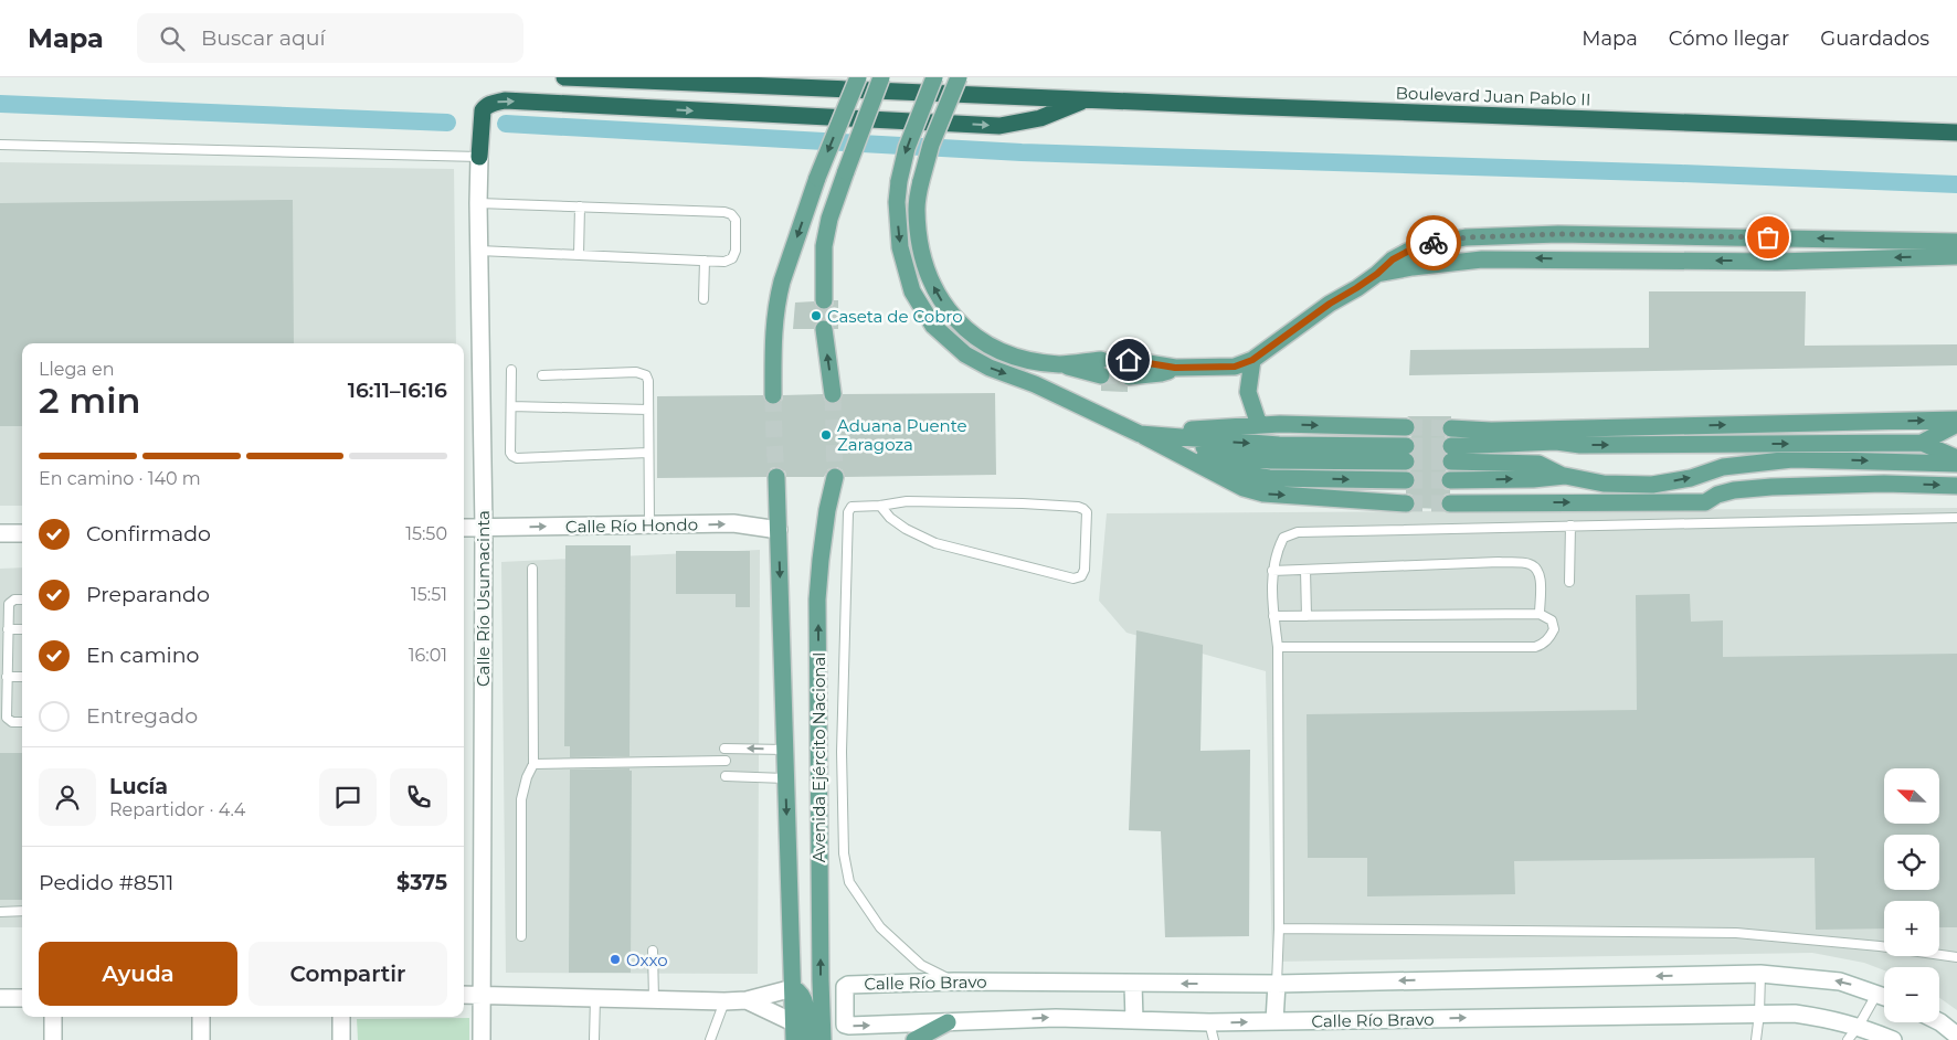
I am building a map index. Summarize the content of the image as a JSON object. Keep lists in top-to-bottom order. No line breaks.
{"streets":{"highway":["Boulevard Juan Pablo II"],"main road":["Avenida Ejército Nacional"],"street":["Calle Río Hondo","Calle Río Usumacinta","Calle Río Bravo"]},"crossings":[["Calle Río Hondo","Calle Río Usumacinta"],["Calle Río Hondo","Avenida Ejército Nacional"]],"one_way":["Calle Río Hondo"],"places":["Caseta de Cobro","Aduana Puente Zaragoza","Oxxo"],"north":"top left","page":{"header":"Mapa","search":"Buscar aquí","nav":["Mapa","Cómo llegar","Guardados"],"heading":["2 min","Llega en","16:11–16:16"],"panel":["Lucía","Repartidor · 4.4","Pedido #8511","$375"],"bar":"En camino · 140 m","list":[["Confirmado","15:50"],["Preparando","15:51"],["En camino","16:01"],"Entregado"],"map_buttons":["+","−"],"buttons":["Ayuda","Compartir"]}}
